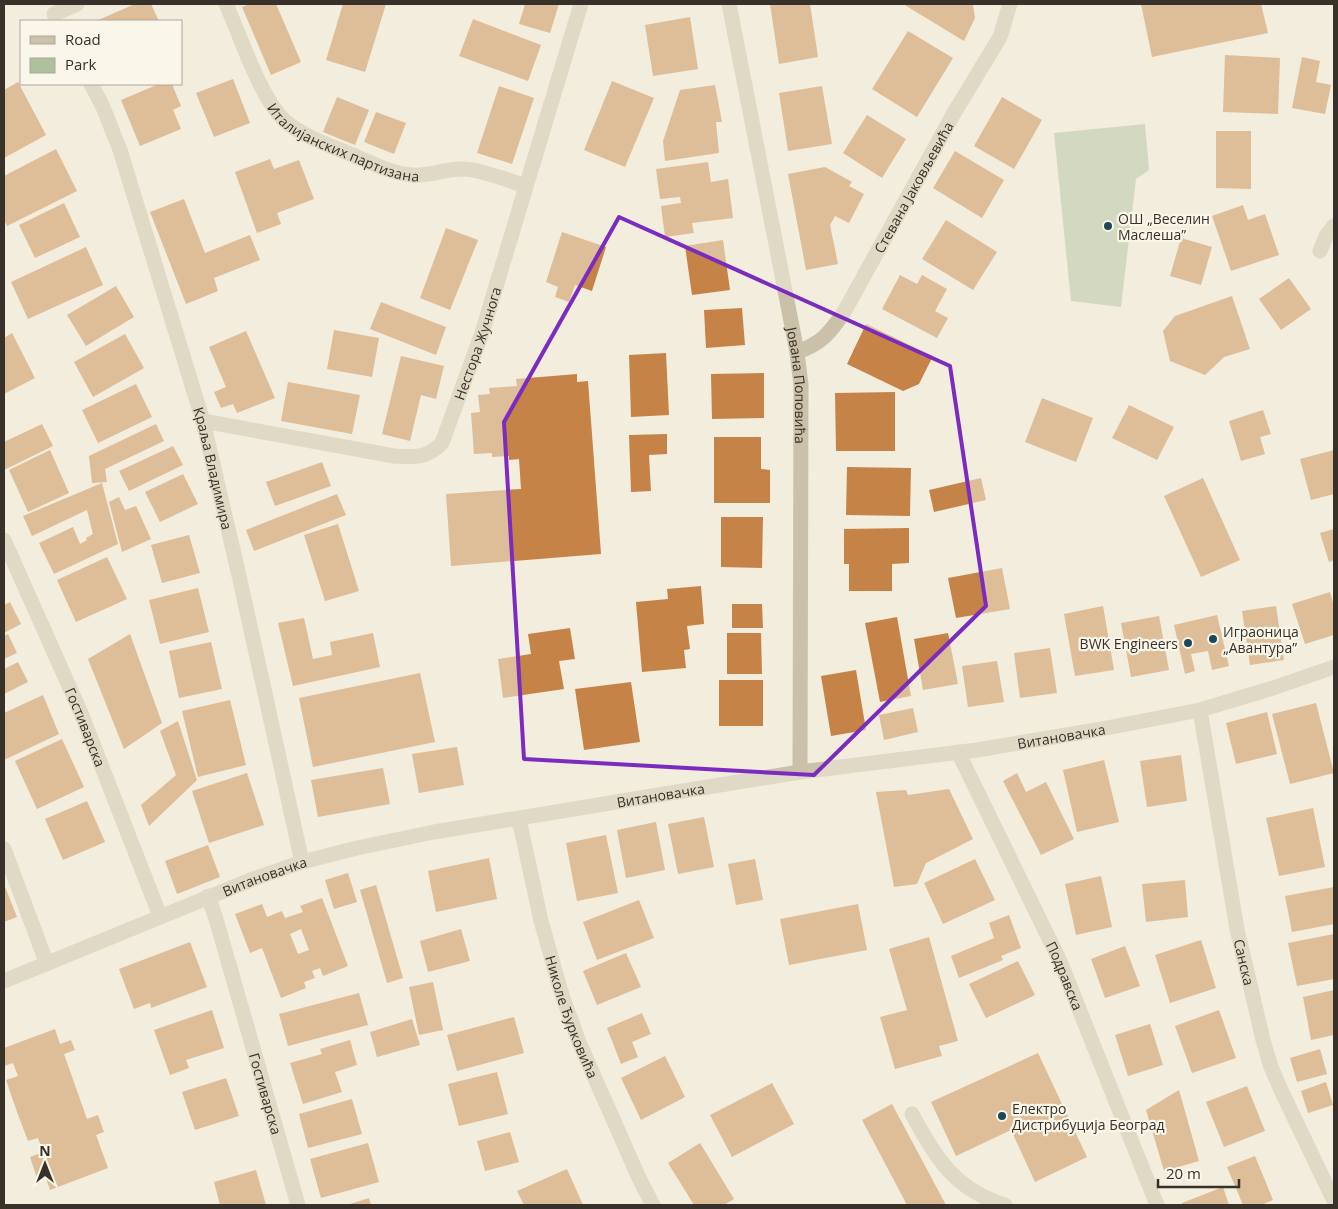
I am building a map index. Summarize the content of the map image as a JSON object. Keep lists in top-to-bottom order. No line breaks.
{"streets":{"street":["Италијанских партизана","Стевана Јаковљевића","Нестора Жучнога","Јована Поповића","Краља Владимира","Гостиварска","Витановачка","Санска","Подравска","Николе Ђурковића"]},"crossings":[["Италијанских партизана","Нестора Жучнога"],["Стевана Јаковљевића","Јована Поповића"],["Нестора Жучнога","Краља Владимира"],["Јована Поповића","Витановачка"],["Краља Владимира","Витановачка"],["Гостиварска","Витановачка"],["Витановачка","Санска"],["Витановачка","Подравска"],["Витановачка","Николе Ђурковића"]],"places":["ОШ „Веселин Маслеша”","Играоница „Авантура”","BWK Engineers","Електро Дистрибуција Београд"],"legend":["Road","Park"],"scale_bar":"20 m","north":"top"}
